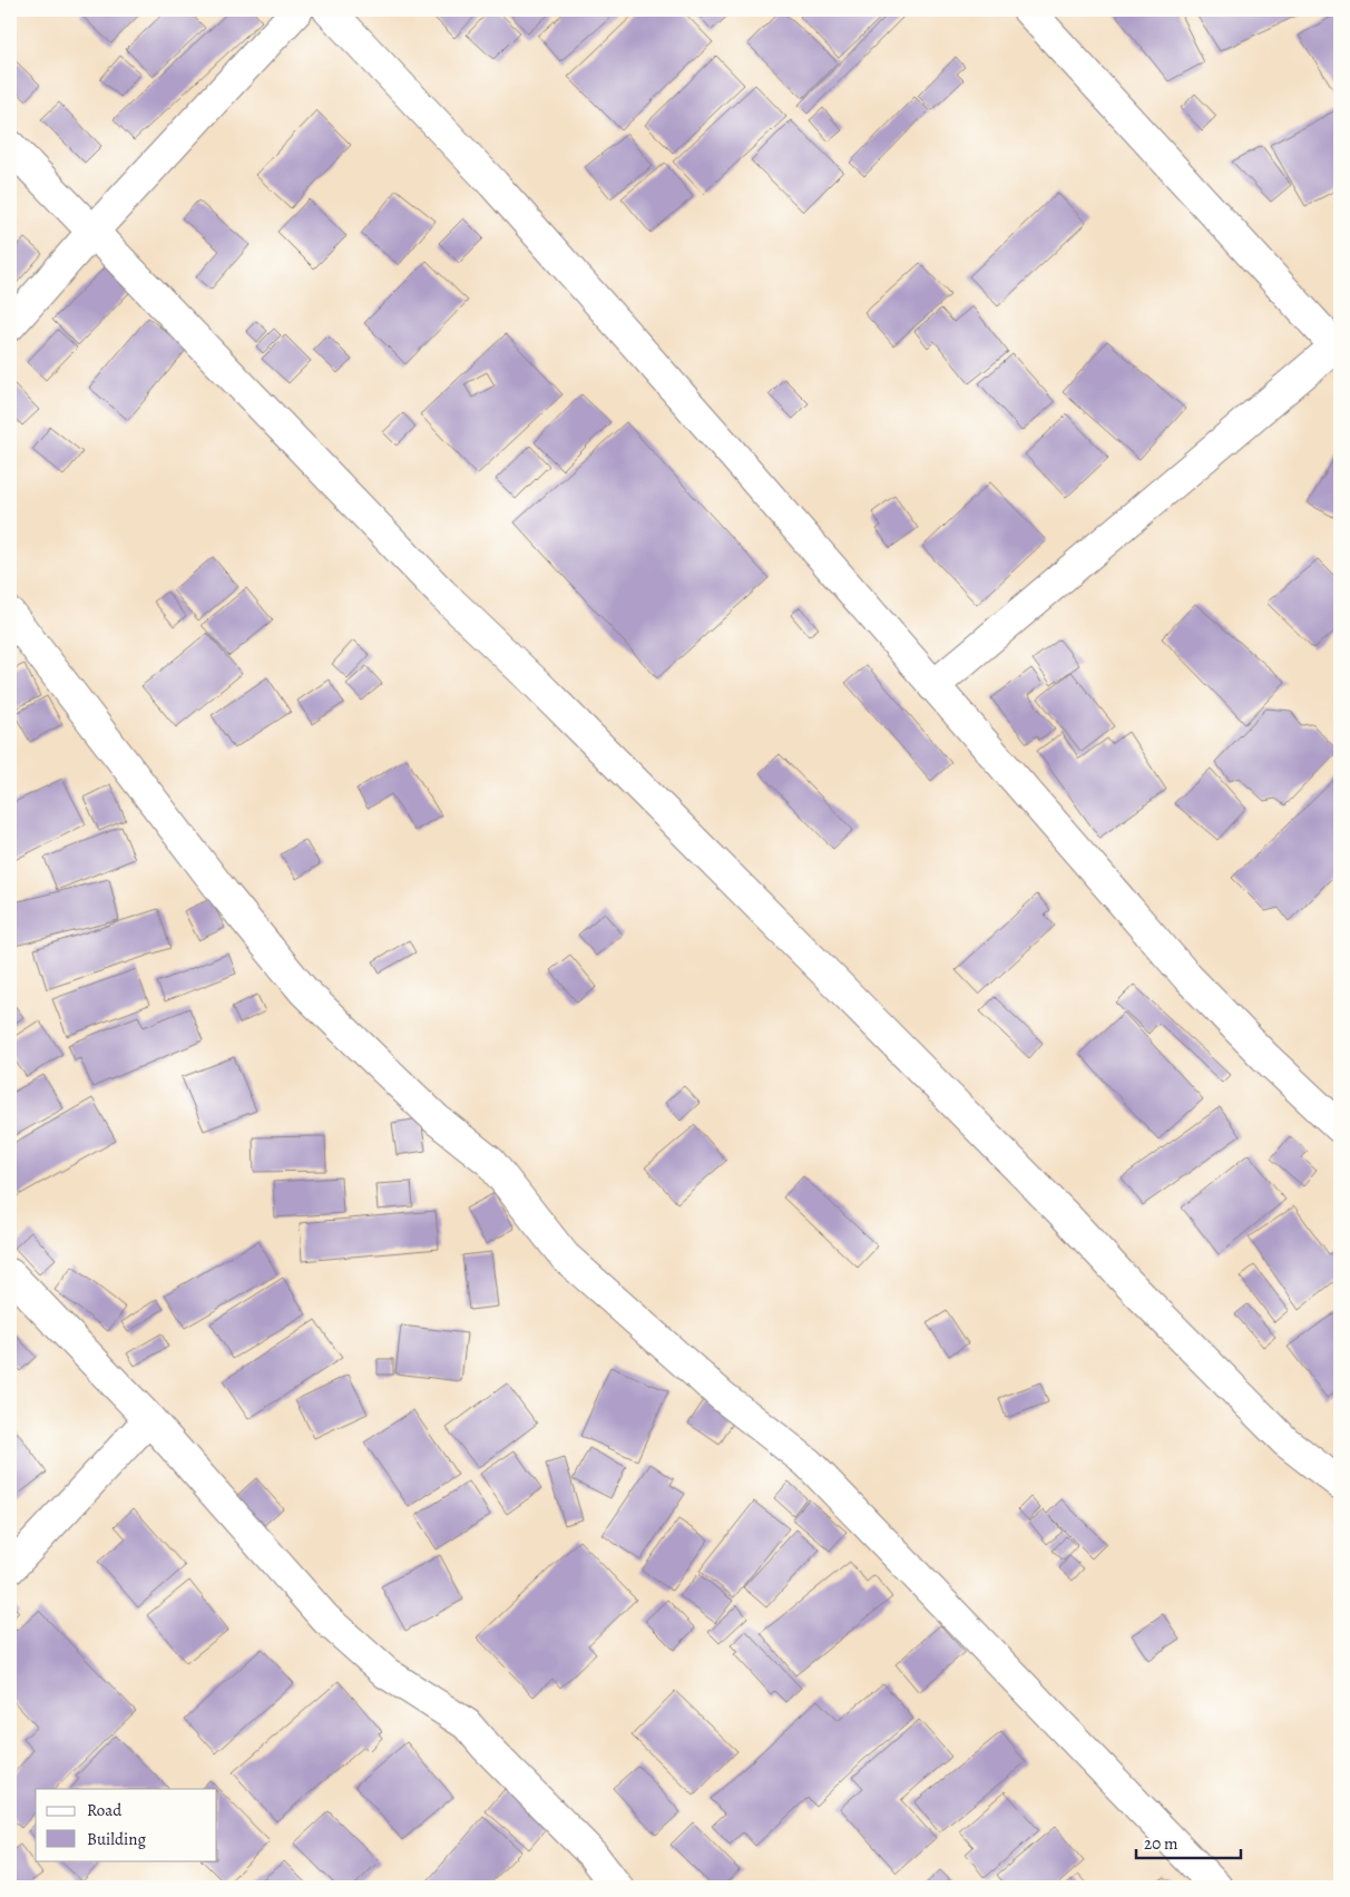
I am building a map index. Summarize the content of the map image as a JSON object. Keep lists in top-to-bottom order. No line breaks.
{"legend":["Road","Building"],"scale_bar":"20 m"}
